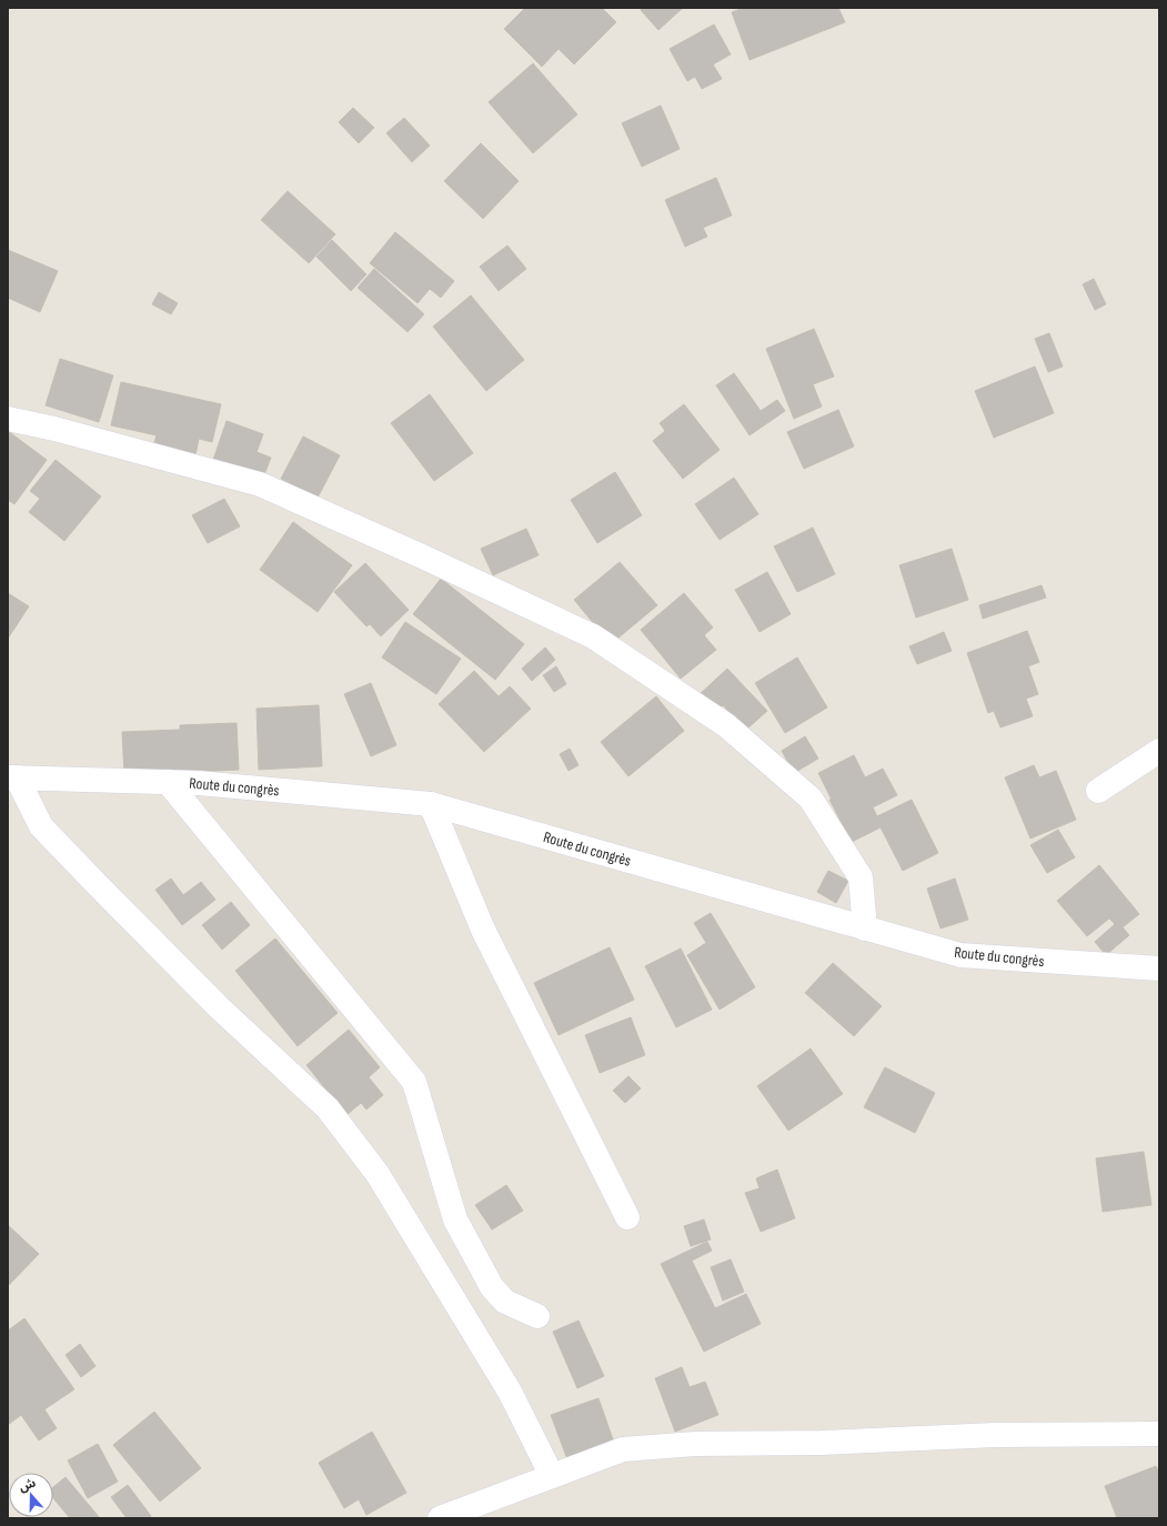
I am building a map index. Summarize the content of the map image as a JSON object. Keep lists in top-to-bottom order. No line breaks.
{"streets":{"street":["Route du congrès"]},"north":"top"}
